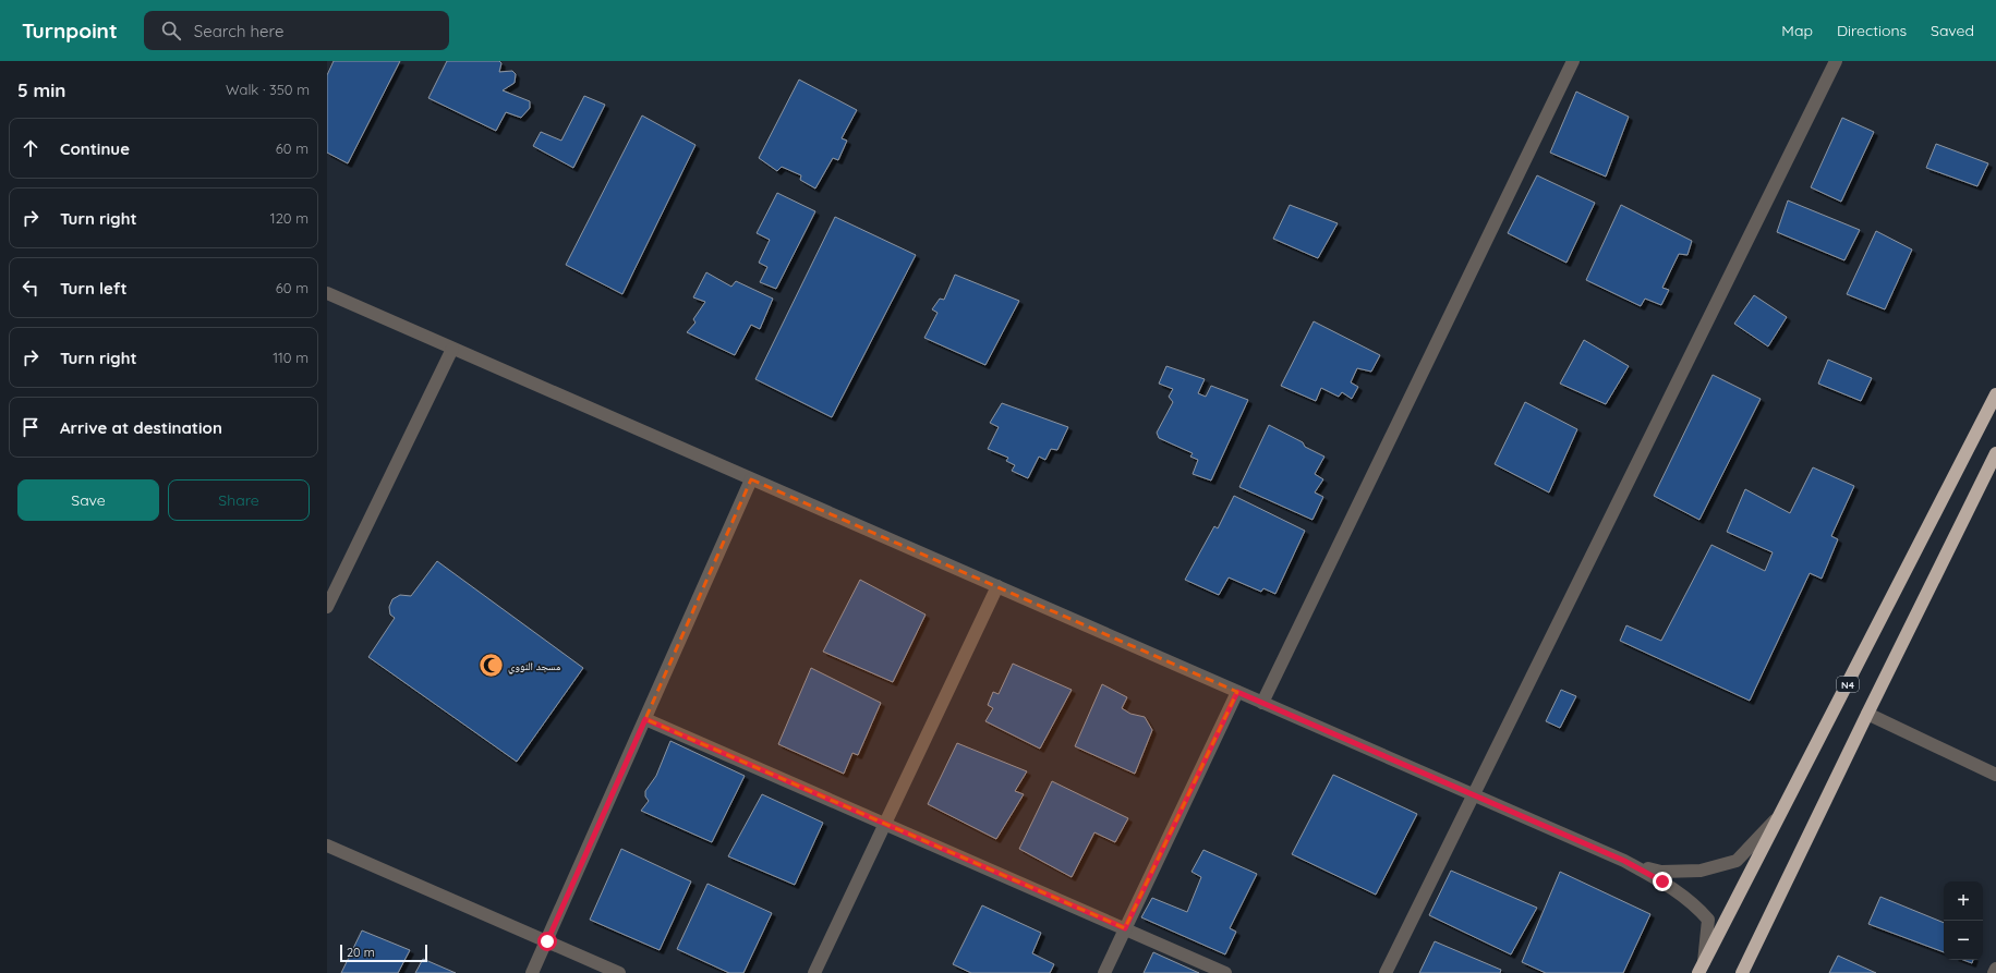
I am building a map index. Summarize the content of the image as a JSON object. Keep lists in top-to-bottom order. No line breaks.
{"streets":{"highway":["N4"]},"places":{"mosque":["مسجد النووي"]},"scale_bar":"20 m","page":{"header":"Turnpoint","search":"Search here","nav":["Map","Directions","Saved"],"heading":["5 min","Walk · 350 m"],"list":[["Continue","60 m"],["Turn right","120 m"],["Turn left","60 m"],["Turn right","110 m"],"Arrive at destination"],"buttons":["Save","Share"],"map_buttons":["+","−"],"scale":"20 m"}}
